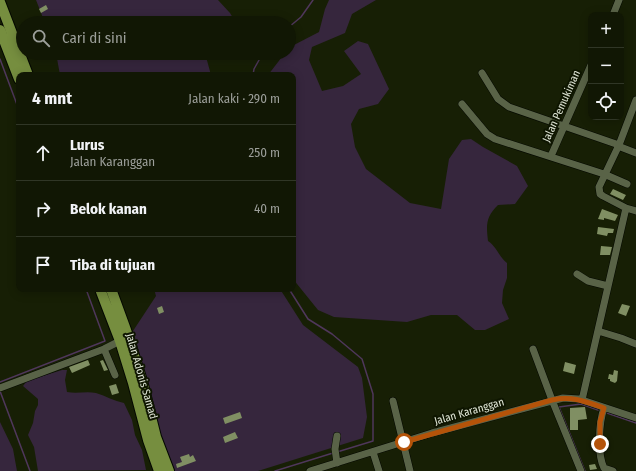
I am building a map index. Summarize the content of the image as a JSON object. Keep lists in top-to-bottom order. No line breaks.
{"streets":{"highway":["Jalan Adonis Samad"],"street":["Jalan Pemukiman","Jalan Karanggan"]},"page":{"map_buttons":["+","−"],"search":"Cari di sini","heading":["4 mnt","Jalan kaki · 290 m"],"list":[["Lurus","Jalan Karanggan","250 m"],["Belok kanan","40 m"],"Tiba di tujuan"]}}
